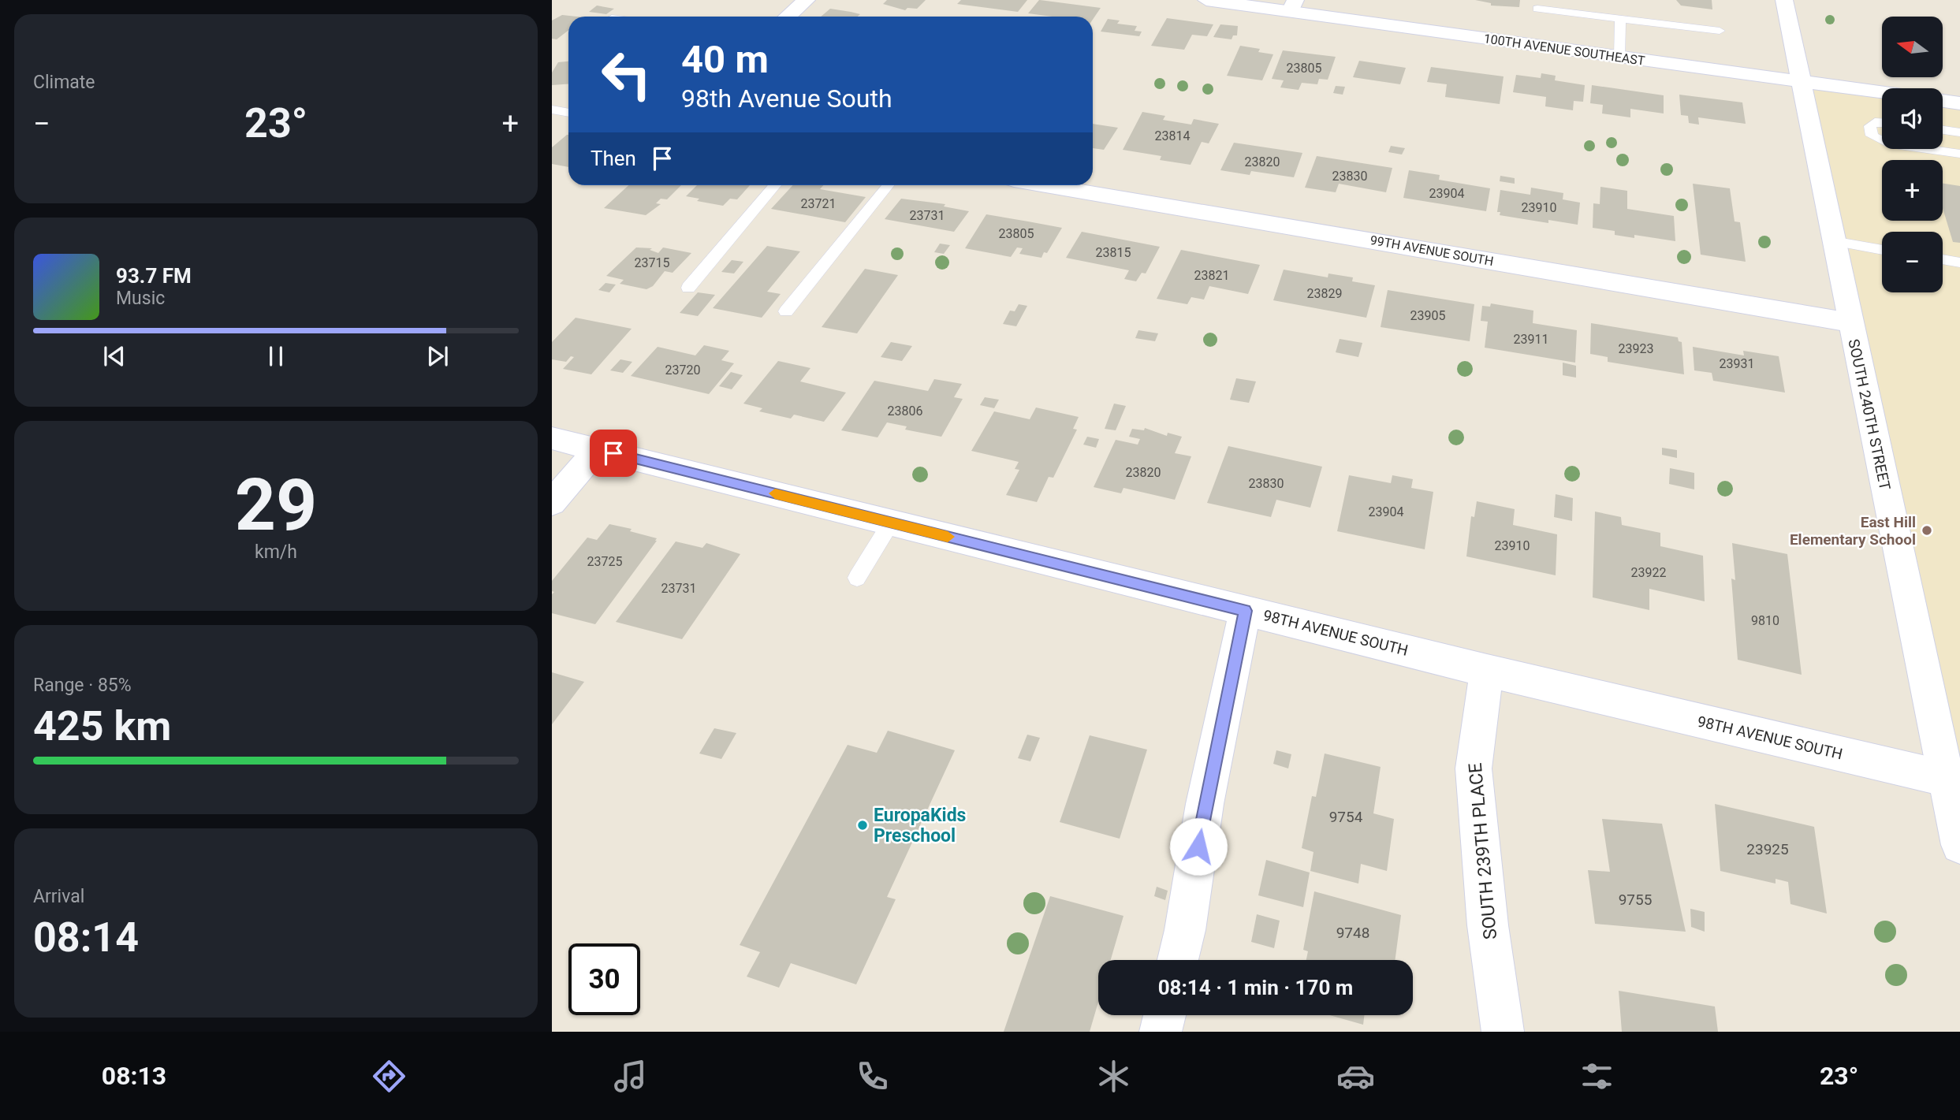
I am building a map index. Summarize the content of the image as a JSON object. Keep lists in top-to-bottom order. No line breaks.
{"streets":{"street":["100TH AVENUE SOUTHEAST","99TH AVENUE SOUTH","SOUTH 240TH STREET","98TH AVENUE SOUTH","SOUTH 239TH PLACE"]},"crossings":[["100TH AVENUE SOUTHEAST","SOUTH 240TH STREET"],["99TH AVENUE SOUTH","SOUTH 240TH STREET"],["SOUTH 240TH STREET","98TH AVENUE SOUTH"],["98TH AVENUE SOUTH","SOUTH 239TH PLACE"]],"places":["East Hill Elementary School","EuropaKids Preschool"],"house_numbers":["23805","23814","23820","23830","23904","23721","23910","23731","23805","23815","23715","23821","23829","23905","23911","23923","23931","23720","23806","23820","23830","23904","23910","23725","23922","23731","9810","9754","23925","9755","9748"],"north":"left","page":{"tile":["Climate",["29","km/h"],["Range · 85%","425 km"],["Arrival","08:14"]],"map_buttons":["+","−"],"turn":["40 m","98th Avenue South"],"heat":["−","23°","+"],"then":"Then","song":["93.7 FM","Music"],"limit":"30","trip":"08:14 · 1 min · 170 m","tabs":["08:13","23°"]}}
